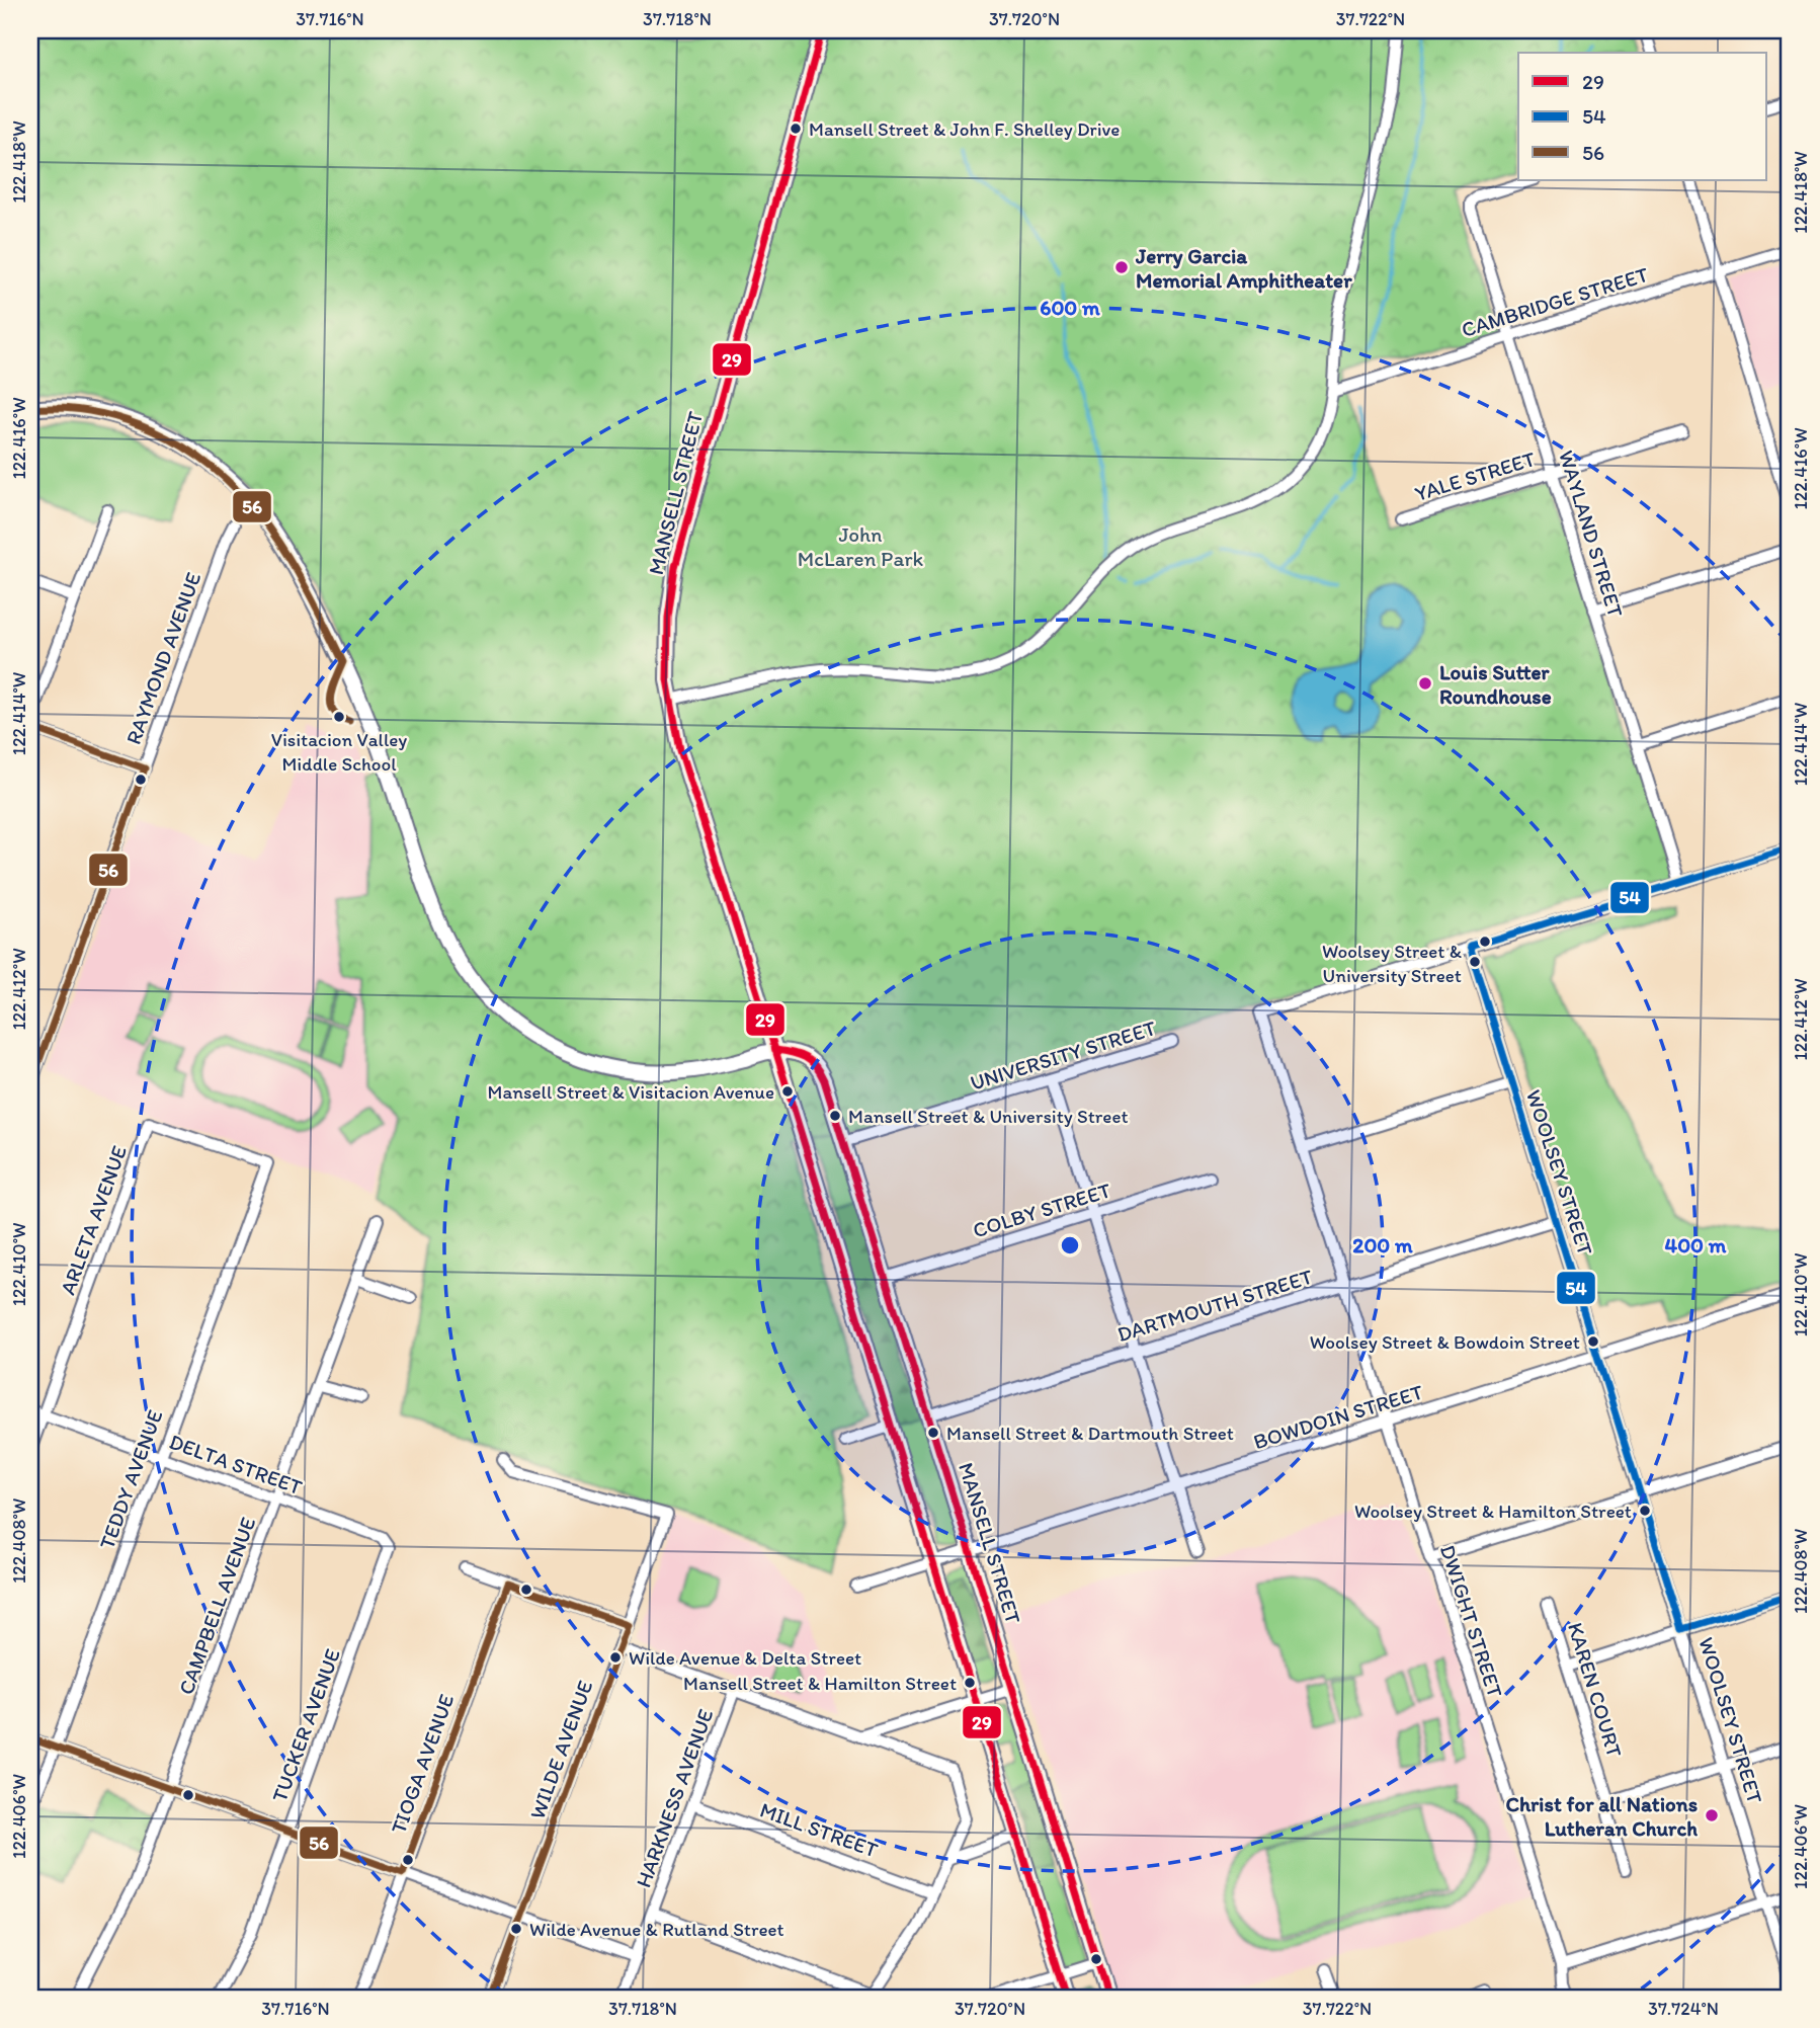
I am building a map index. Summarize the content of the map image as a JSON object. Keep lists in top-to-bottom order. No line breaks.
{"streets":{"street":["CAMBRIDGE STREET","YALE STREET","MANSELL STREET","WAYLAND STREET","RAYMOND AVENUE","UNIVERSITY STREET","WOOLSEY STREET","COLBY STREET","ARLETA AVENUE","DARTMOUTH STREET","BOWDOIN STREET","DELTA STREET","TEDDY AVENUE","CAMPBELL AVENUE","DWIGHT STREET","KAREN COURT","TUCKER AVENUE","WILDE AVENUE","TIOGA AVENUE","HARKNESS AVENUE","MILL STREET"]},"crossings":[["CAMBRIDGE STREET","WAYLAND STREET"],["YALE STREET","WAYLAND STREET"],["MANSELL STREET","UNIVERSITY STREET"],["MANSELL STREET","COLBY STREET"],["MANSELL STREET","DARTMOUTH STREET"],["MANSELL STREET","BOWDOIN STREET"],["WOOLSEY STREET","DARTMOUTH STREET"],["WOOLSEY STREET","BOWDOIN STREET"],["WOOLSEY STREET","DWIGHT STREET"],["ARLETA AVENUE","DELTA STREET"],["ARLETA AVENUE","TEDDY AVENUE"],["DARTMOUTH STREET","DWIGHT STREET"],["BOWDOIN STREET","DWIGHT STREET"],["DELTA STREET","TEDDY AVENUE"],["DELTA STREET","CAMPBELL AVENUE"],["DELTA STREET","TUCKER AVENUE"],["HARKNESS AVENUE","MILL STREET"]],"parks":["John McLaren Park"],"places":["Mansell Street & John F. Shelley Drive","Jerry Garcia Memorial Amphitheater","Louis Sutter Roundhouse","Visitacion Valley Middle School","Woolsey Street & University Street","Mansell Street & Visitacion Avenue","Mansell Street & University Street","Woolsey Street & Bowdoin Street","Mansell Street & Dartmouth Street","Woolsey Street & Hamilton Street","Wilde Avenue & Delta Street","Mansell Street & Hamilton Street","Christ for all Nations Lutheran Church","Wilde Avenue & Rutland Street"],"lines":["transit line 29","transit line 56","transit line 54"],"legend":["29","54","56"],"coordinates":["37.716°N","37.718°N","37.720°N","37.722°N","122.418°W","122.416°W","122.414°W","122.412°W","122.410°W","122.408°W","122.406°W","37.724°N"],"rings":["600 m","200 m","400 m"]}
